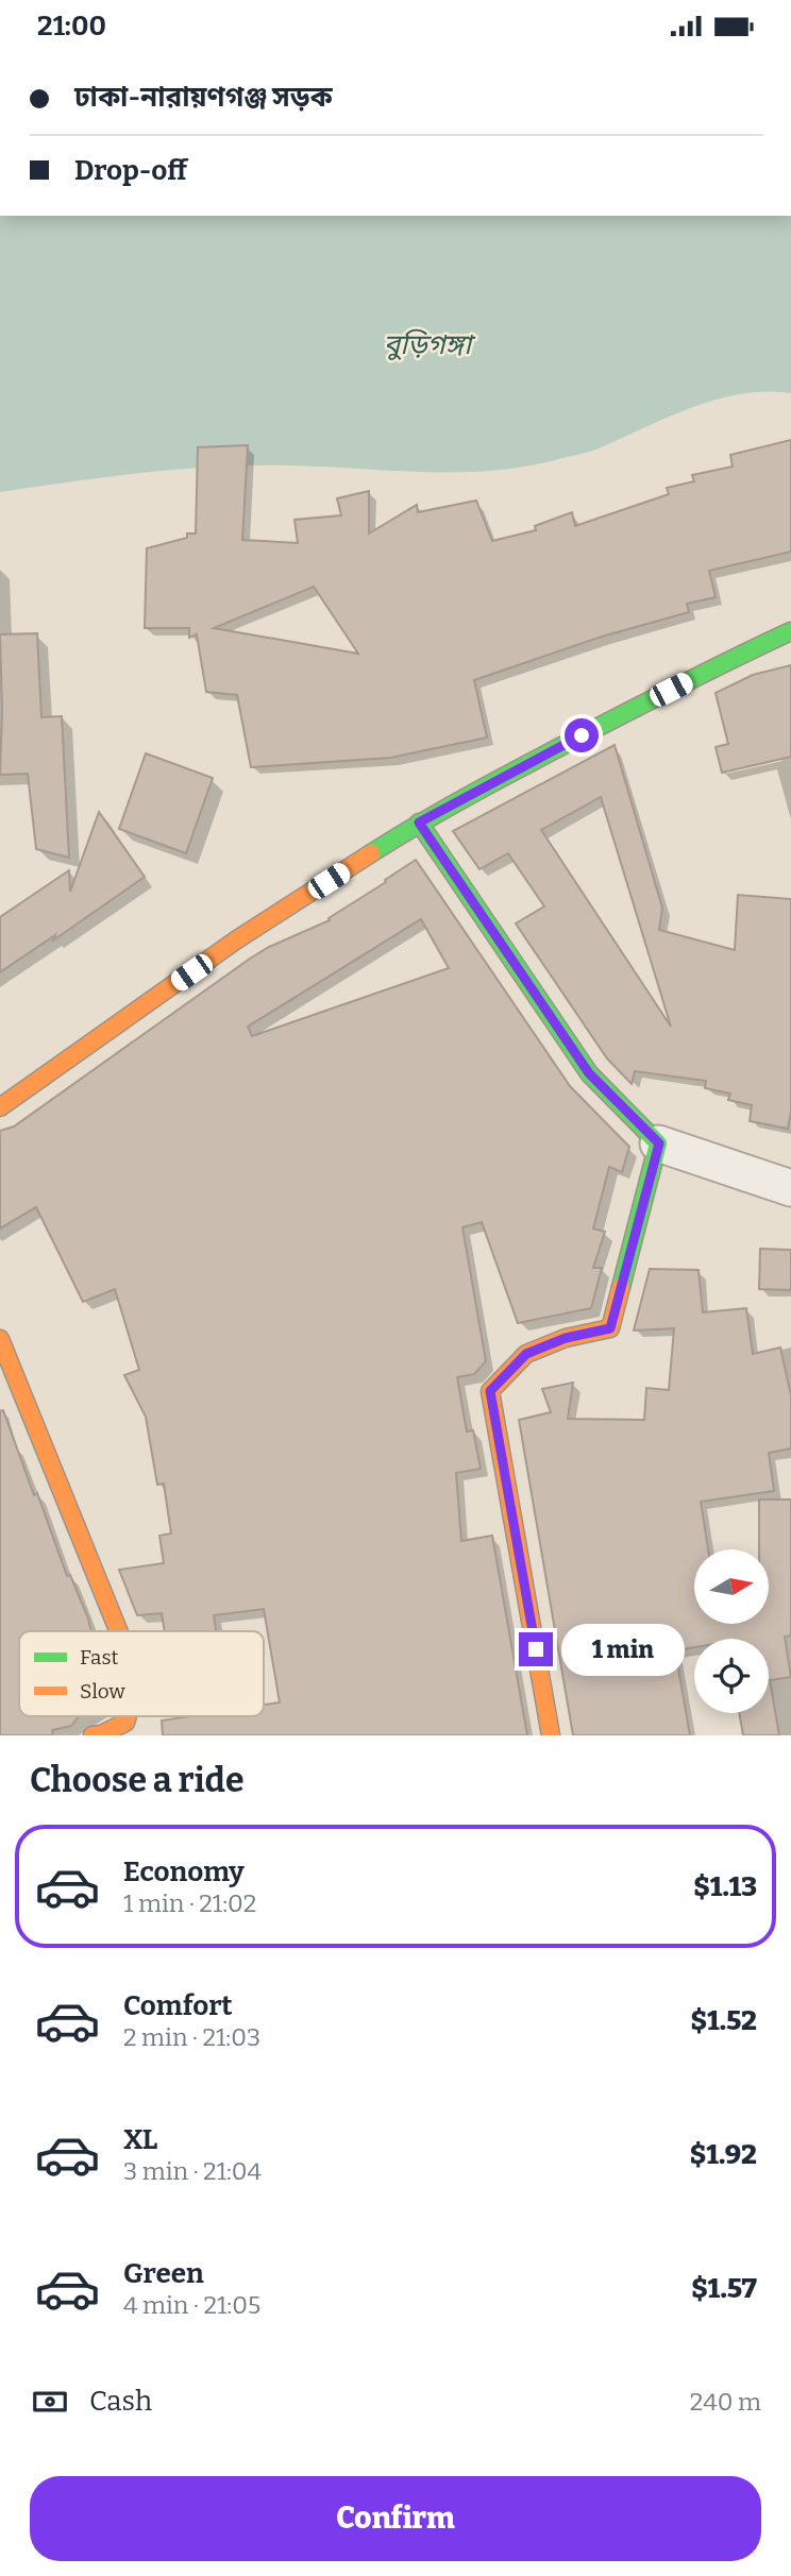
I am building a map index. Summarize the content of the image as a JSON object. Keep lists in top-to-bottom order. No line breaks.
{"water":["বুড়িগঙ্গা"],"legend":["Fast","Slow"],"north":"right","page":{"status":"21:00","banner":["ঢাকা-নারায়ণগঞ্জ সড়ক","Drop-off"],"bubble":"1 min","heading":"Choose a ride","list":[{"name":"Economy","note":"1 min · 21:02","value":"$1.13"},{"name":"Comfort","note":"2 min · 21:03","value":"$1.52"},{"name":"XL","note":"3 min · 21:04","value":"$1.92"},{"name":"Green","note":"4 min · 21:05","value":"$1.57"}],"pay":["Cash","240 m"],"buttons":"Confirm"}}
